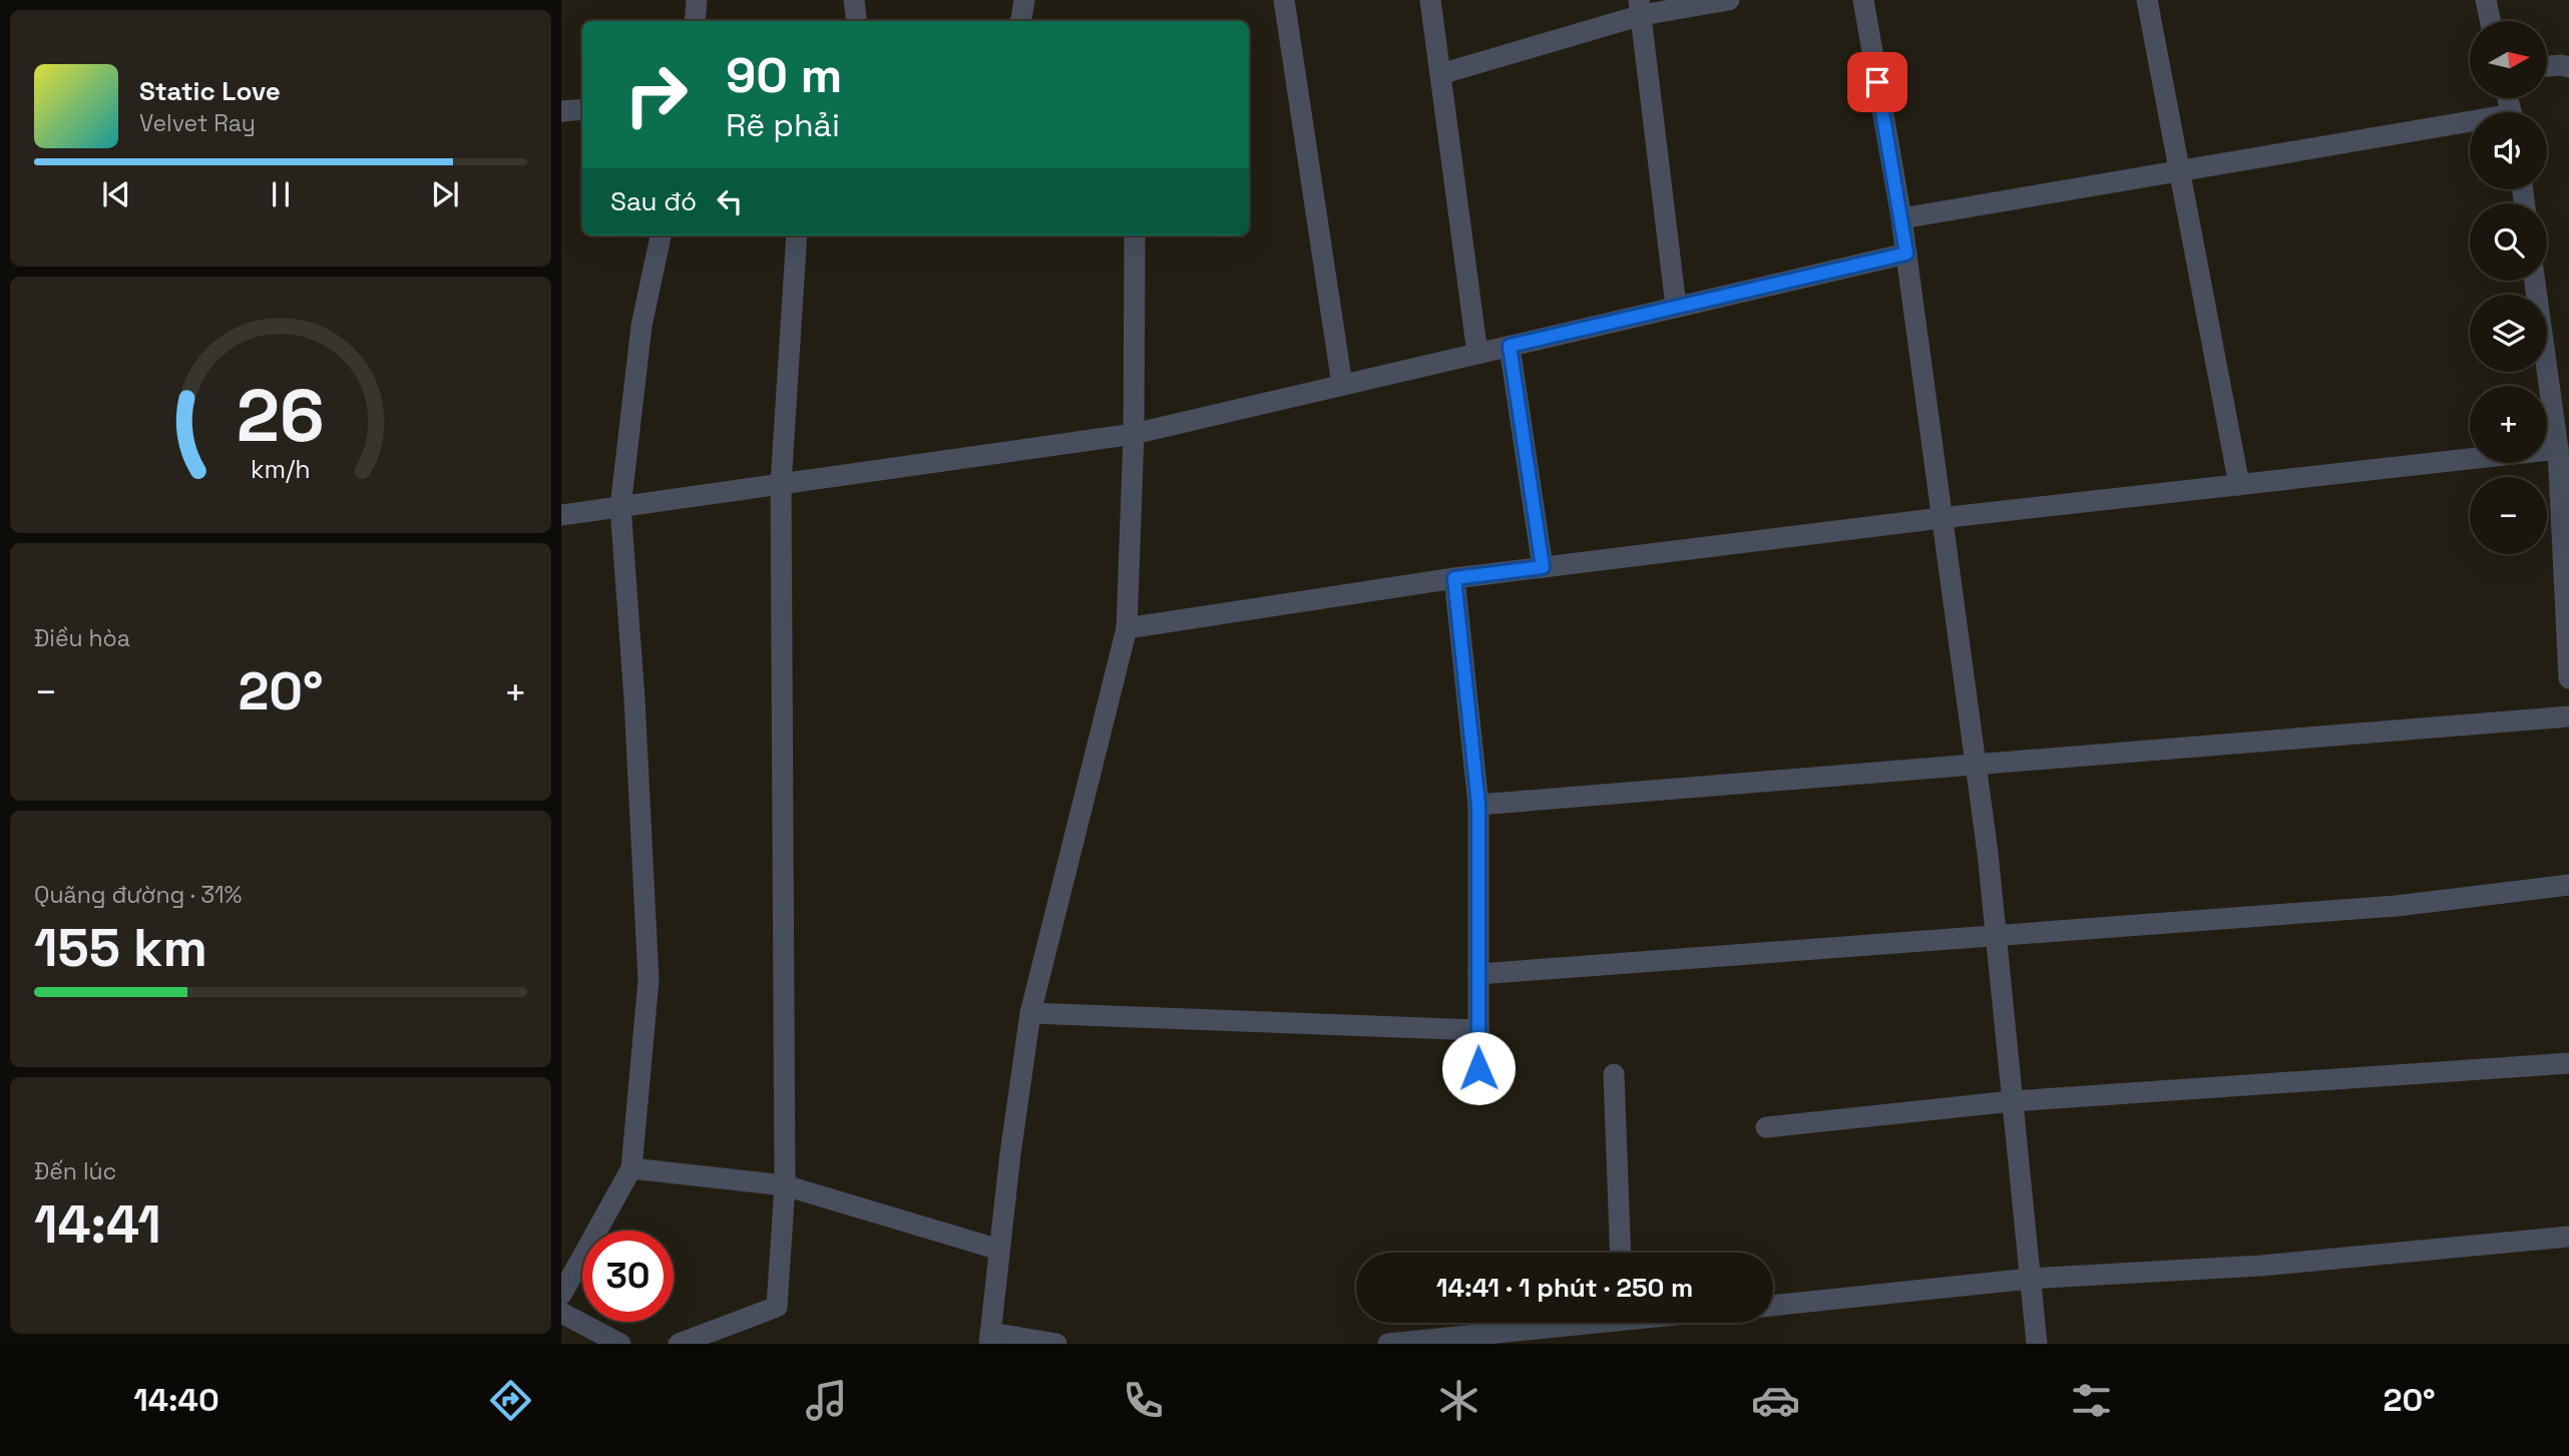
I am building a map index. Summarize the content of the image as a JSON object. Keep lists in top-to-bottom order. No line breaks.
{"north":"right","page":{"map_buttons":["+","−"],"turn":["90 m","Rẽ phải"],"song":["Static Love","Velvet Ray"],"then":"Sau đó","tile":["Điều hòa",["Quãng đường · 31%","155 km"],["Đến lúc","14:41"]],"heat":["−","20°","+"],"limit":"30","trip":"14:41 · 1 phút · 250 m","tabs":["14:40","20°"],"gauge":["26","km/h"]}}
